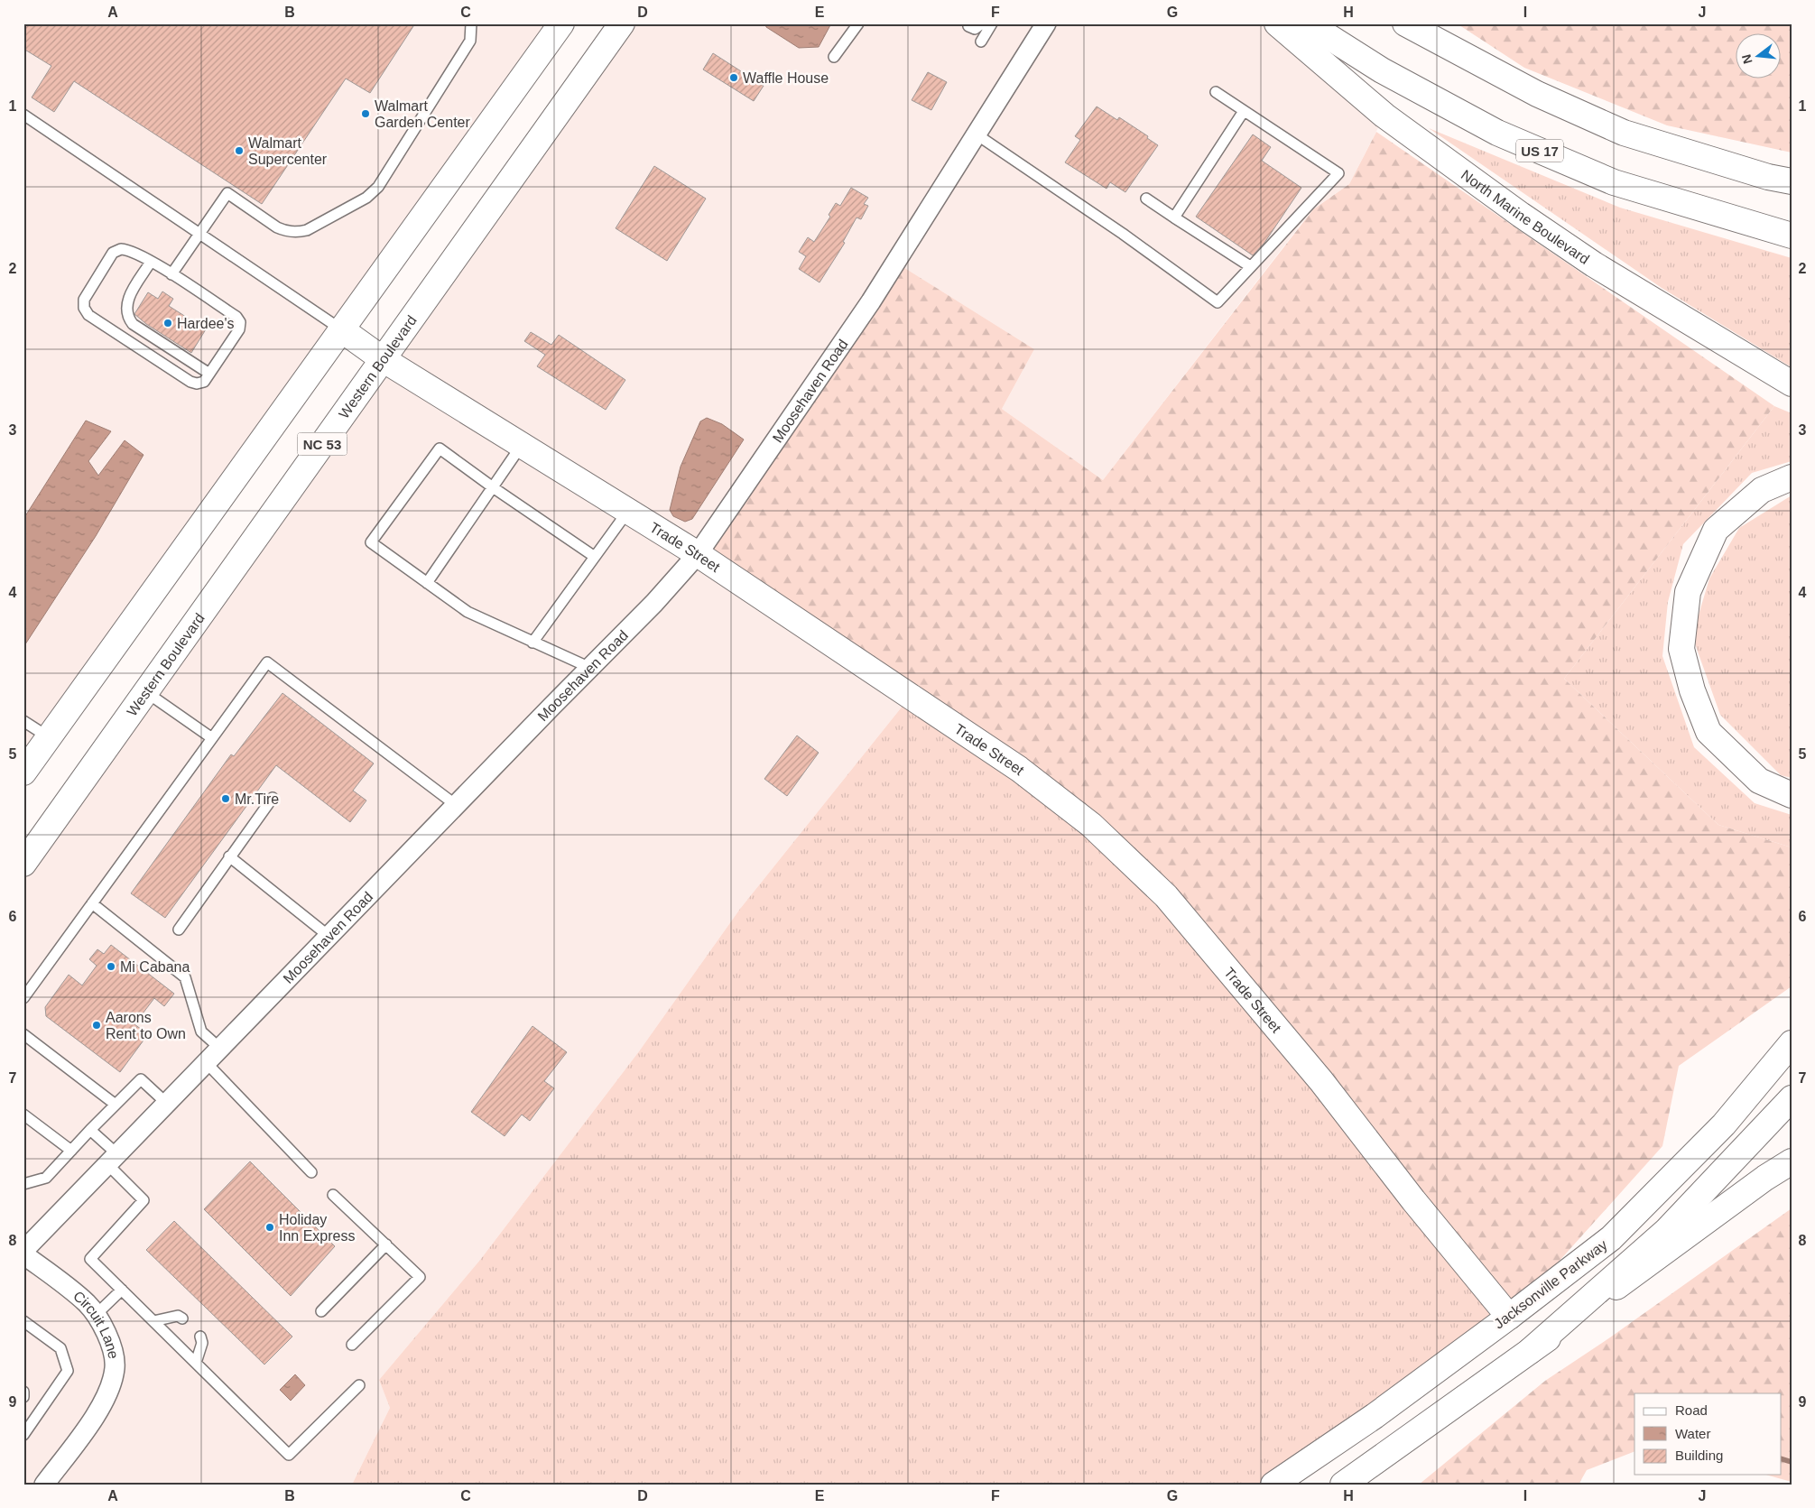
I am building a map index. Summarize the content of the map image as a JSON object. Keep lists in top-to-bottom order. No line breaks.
{"streets":{"main road":["US 17","North Marine Boulevard","Western Boulevard","NC 53","Trade Street","Jacksonville Parkway"],"street":["Moosehaven Road","Circuit Lane"]},"crossings":[["Western Boulevard","Trade Street"],["Moosehaven Road","Trade Street"],["Trade Street","Jacksonville Parkway"]],"places":["Waffle House","Walmart Garden Center","Walmart Supercenter","Hardee's","Mr.Tire","Mi Cabana","Aarons Rent to Own","Holiday Inn Express"],"legend":["Road","Water","Building"],"north":"left","grid":{"columns":["A","B","C","D","E","F","G","H","I","J"],"rows":["1","2","3","4","5","6","7","8","9"]}}
